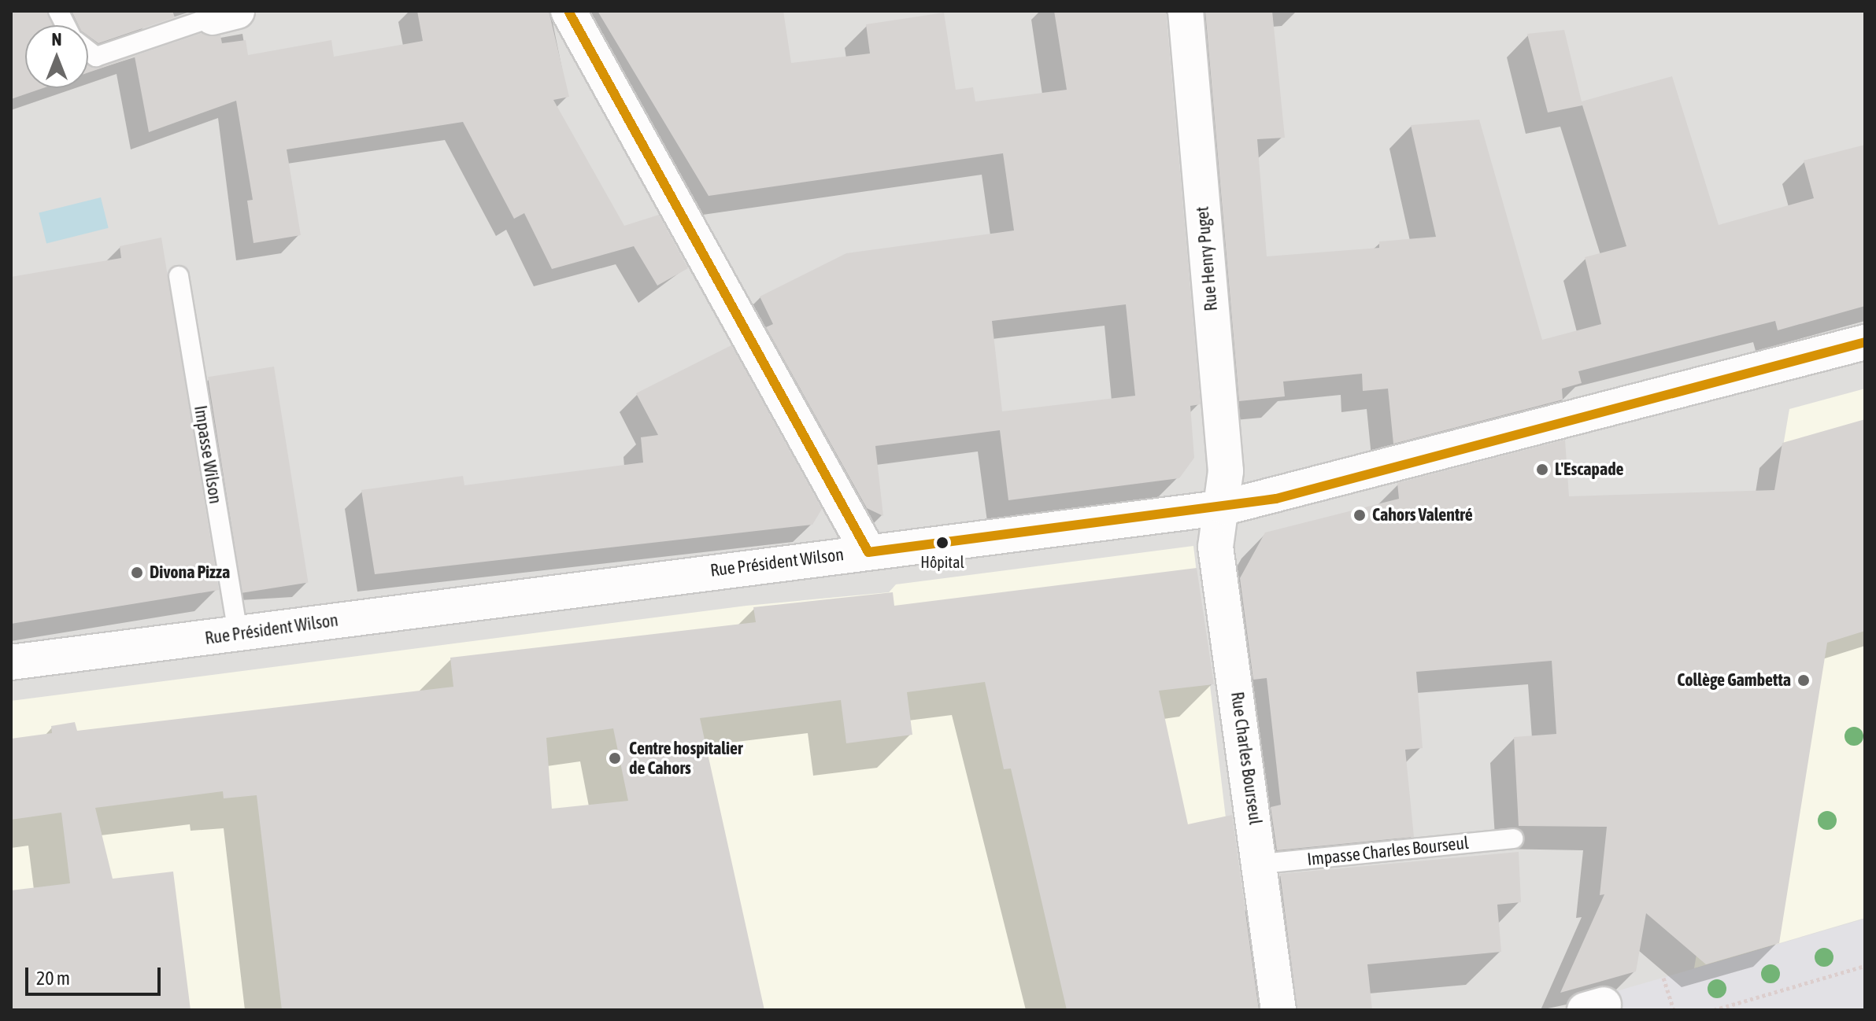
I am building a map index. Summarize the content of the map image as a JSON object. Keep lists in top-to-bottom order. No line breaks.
{"streets":{"street":["Rue Henry Puget","Rue Président Wilson","Rue Charles Bourseul"],"lane":["Impasse Wilson","Impasse Charles Bourseul"]},"crossings":[["Rue Henry Puget","Rue Président Wilson"],["Rue Henry Puget","Rue Charles Bourseul"],["Impasse Wilson","Rue Président Wilson"],["Rue Président Wilson","Rue Charles Bourseul"],["Rue Charles Bourseul","Impasse Charles Bourseul"]],"places":["L'Escapade","Cahors Valentré","Hôpital","Divona Pizza","Collège Gambetta","Centre hospitalier de Cahors"],"scale_bar":"20 m","north":"top"}
